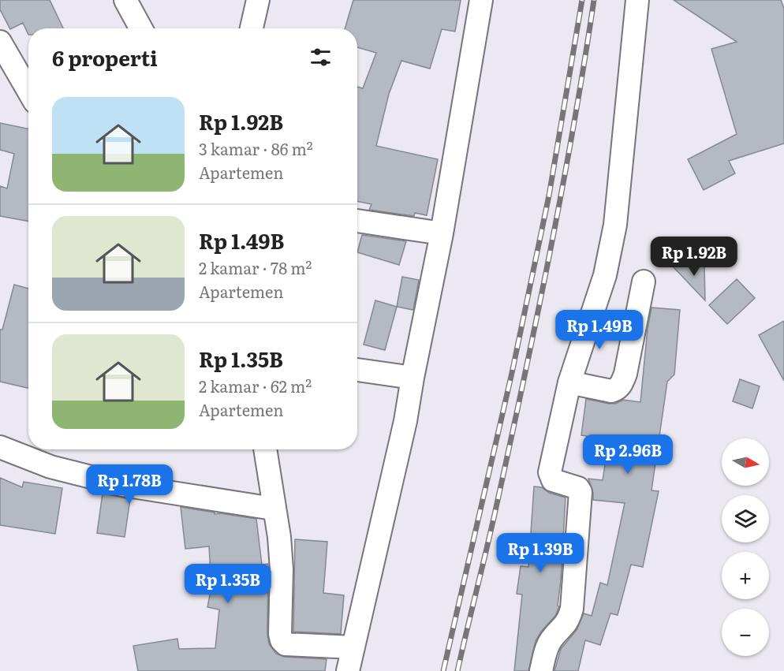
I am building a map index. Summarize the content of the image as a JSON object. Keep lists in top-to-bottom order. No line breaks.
{"north":"right","page":{"heading":"6 properti","list":[{"name":"Rp 1.92B","note":"3 kamar · 86 m² · Apartemen"},{"name":"Rp 1.49B","note":"2 kamar · 78 m² · Apartemen"},{"name":"Rp 1.35B","note":"2 kamar · 62 m² · Apartemen"}],"price":["Rp 1.92B","Rp 1.49B","Rp 2.96B","Rp 1.78B","Rp 1.39B","Rp 1.35B"],"map_buttons":["+","−"]}}
